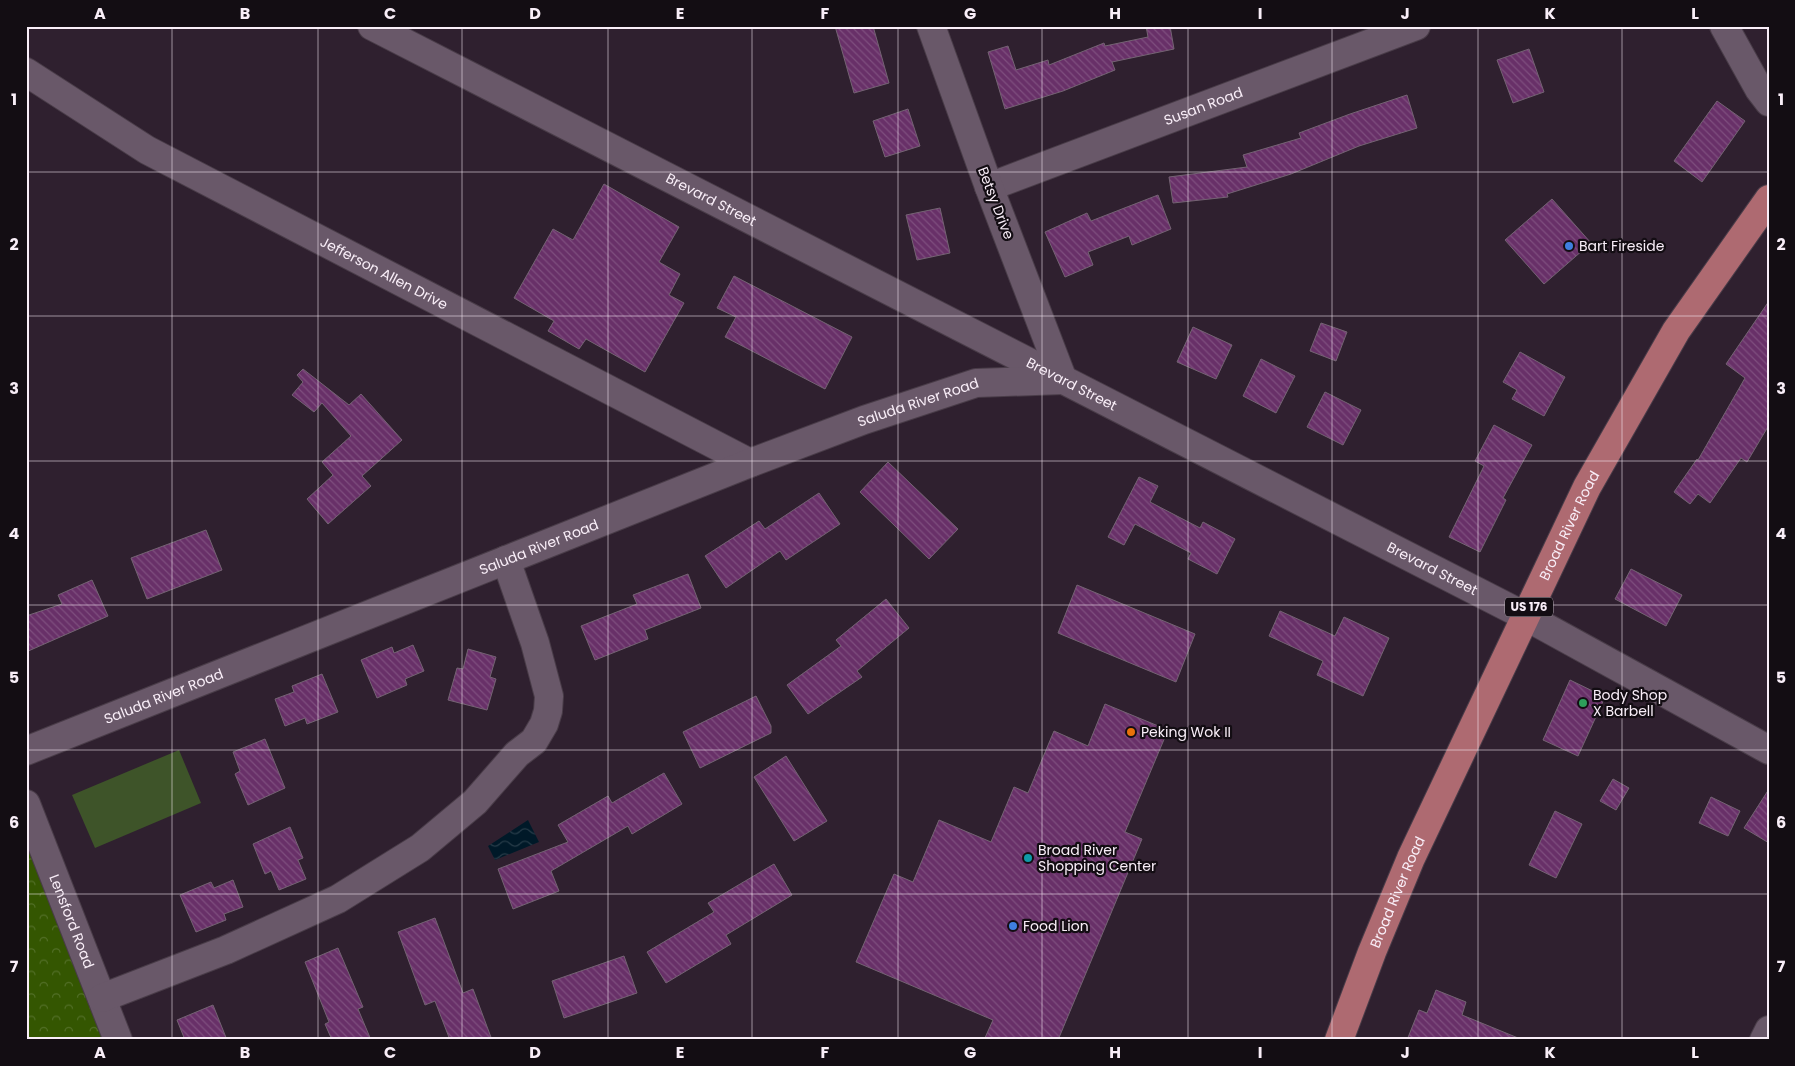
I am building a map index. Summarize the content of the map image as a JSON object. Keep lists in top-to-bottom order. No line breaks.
{"streets":{"main road":["Broad River Road","US 176"],"street":["Susan Road","Brevard Street","Betsy Drive","Jefferson Allen Drive","Saluda River Road","Lensford Road"]},"crossings":[["Susan Road","Betsy Drive"],["Brevard Street","Betsy Drive"],["Brevard Street","Saluda River Road"],["Brevard Street","Broad River Road"],["Betsy Drive","Saluda River Road"],["Jefferson Allen Drive","Saluda River Road"]],"places":["Bart Fireside","Body Shop X Barbell","Peking Wok II","Broad River Shopping Center","Food Lion"],"grid":{"columns":["A","B","C","D","E","F","G","H","I","J","K","L"],"rows":["1","2","3","4","5","6","7"]}}
